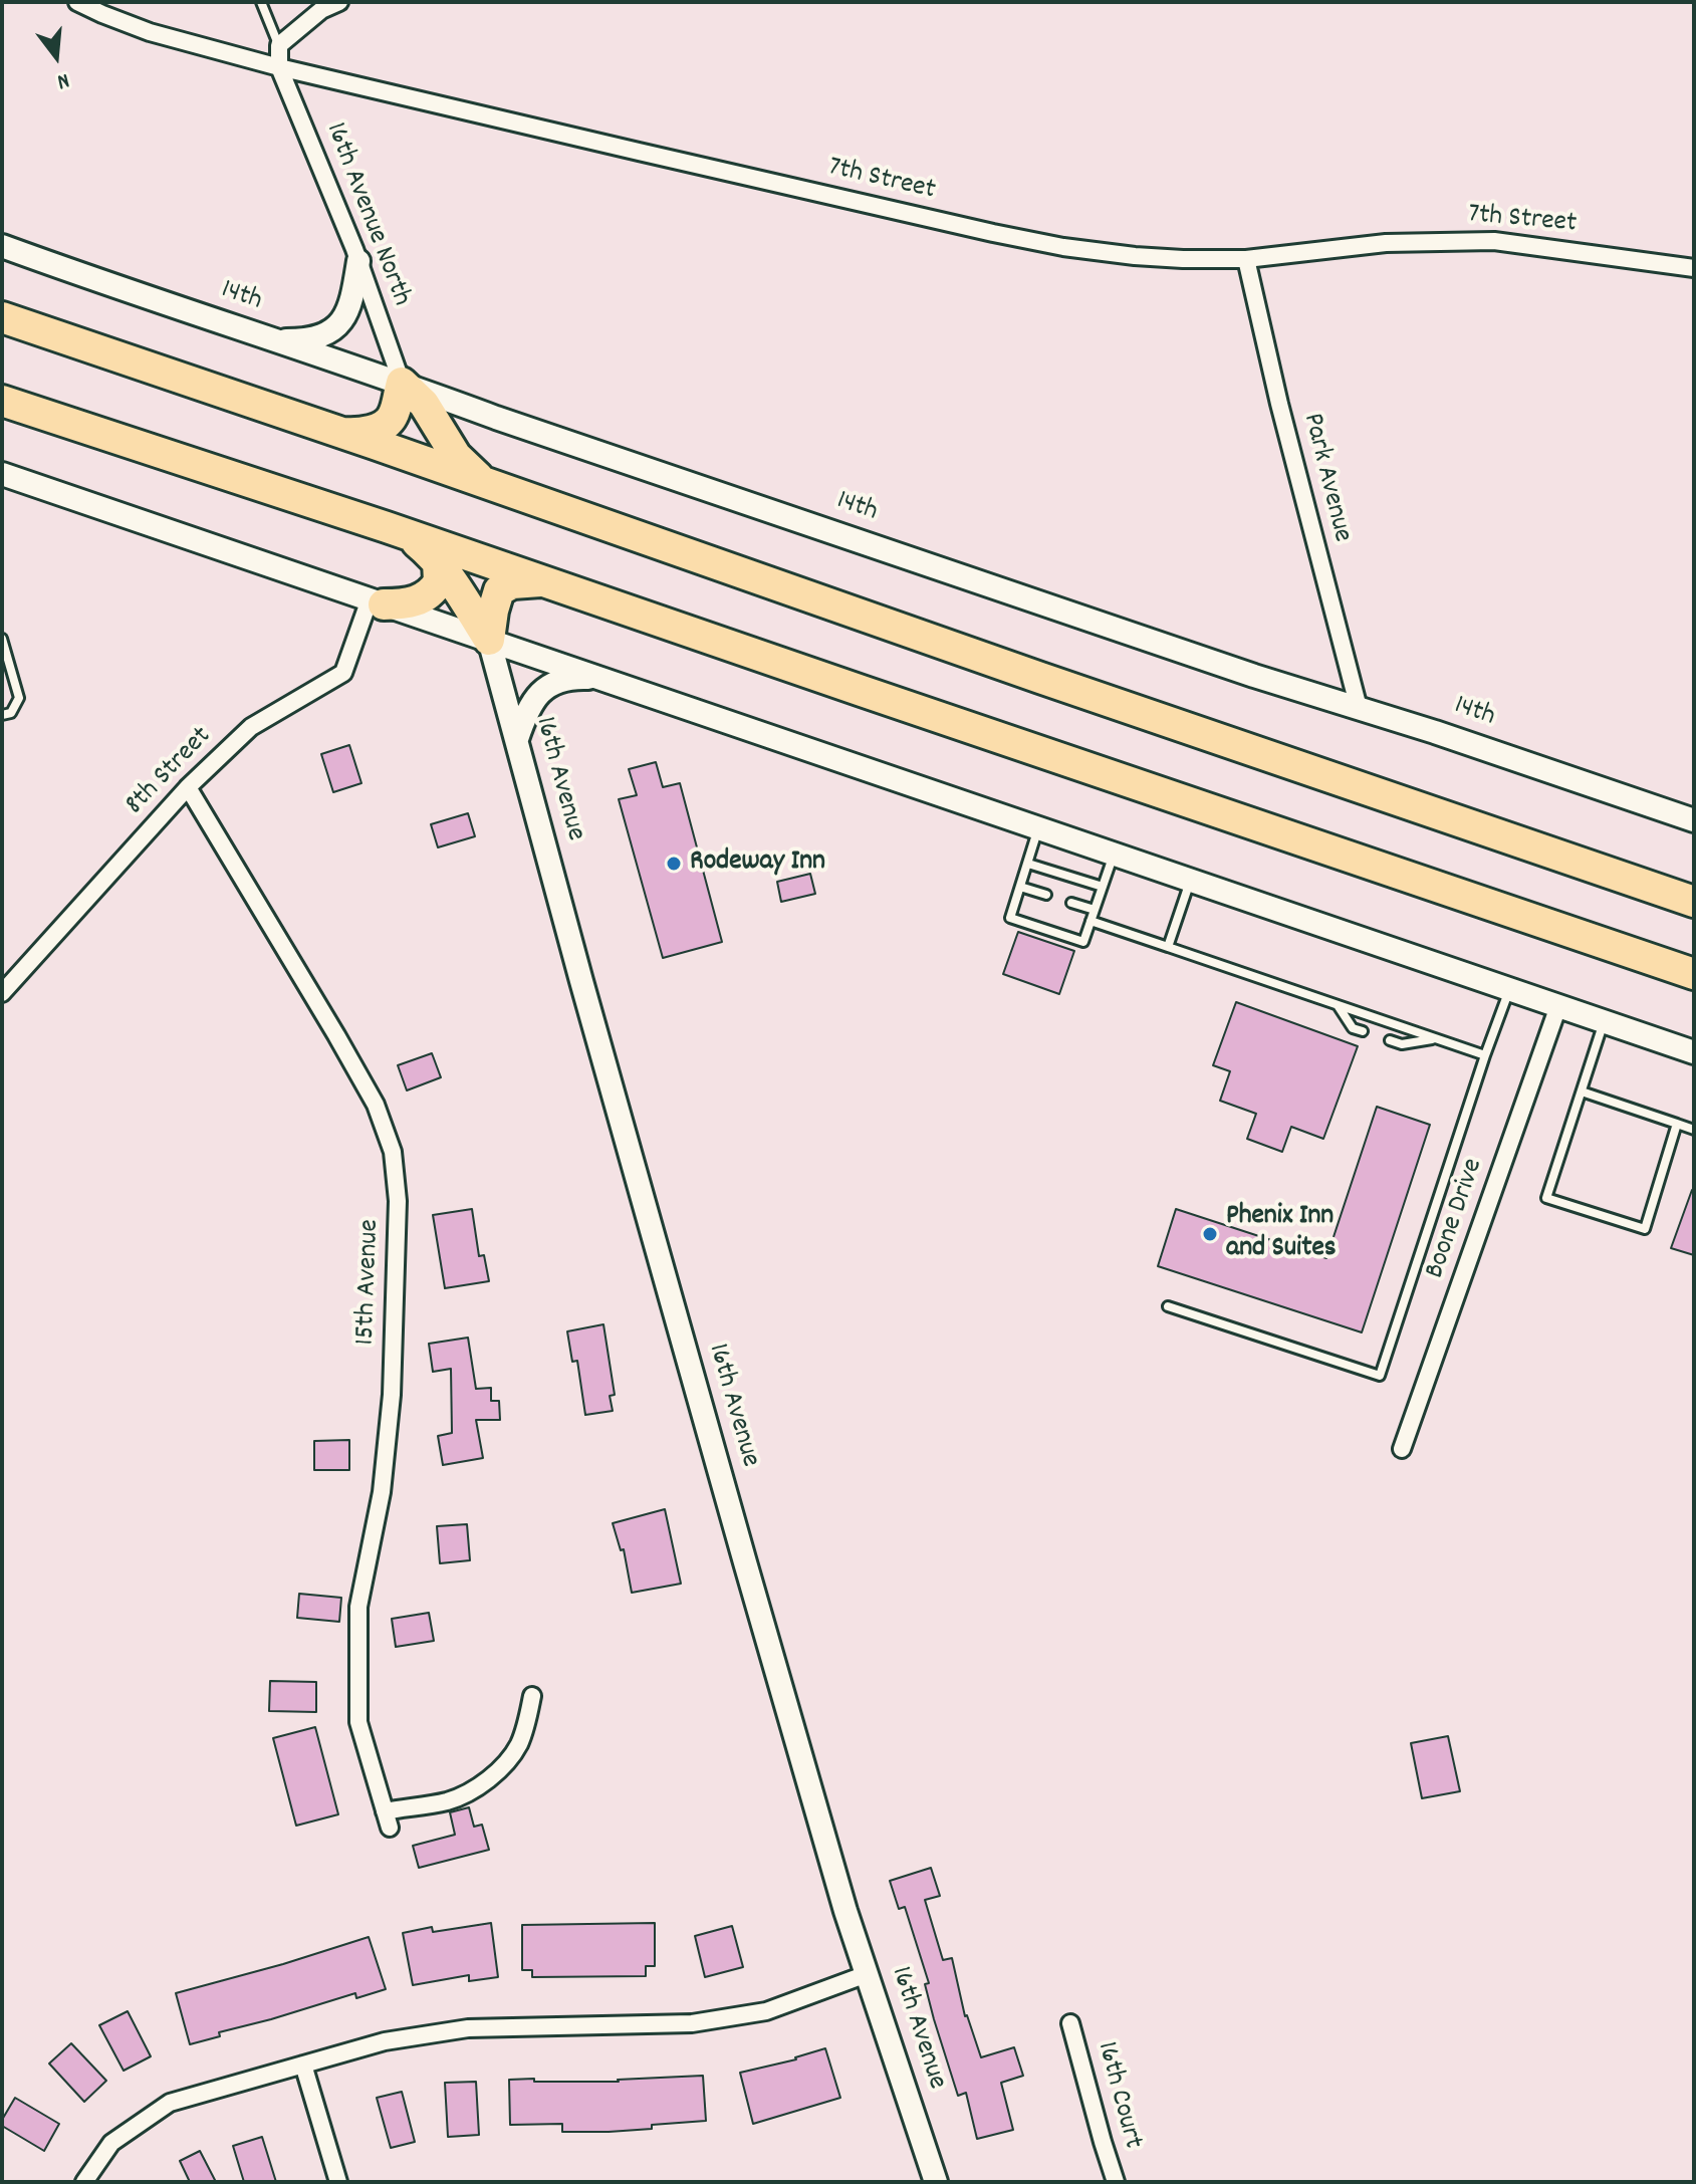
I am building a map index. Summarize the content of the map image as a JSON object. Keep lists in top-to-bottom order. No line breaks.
{"streets":{"street":["7th Street","16th Avenue North","14th","Park Avenue","8th Street","16th Avenue","Boone Drive","15th Avenue","16th Court"]},"crossings":[["7th Street","16th Avenue North"],["7th Street","Park Avenue"],["16th Avenue North","14th"],["14th","Park Avenue"],["8th Street","15th Avenue"]],"places":["Rodeway Inn","Phenix Inn and Suites"],"north":"bottom"}
